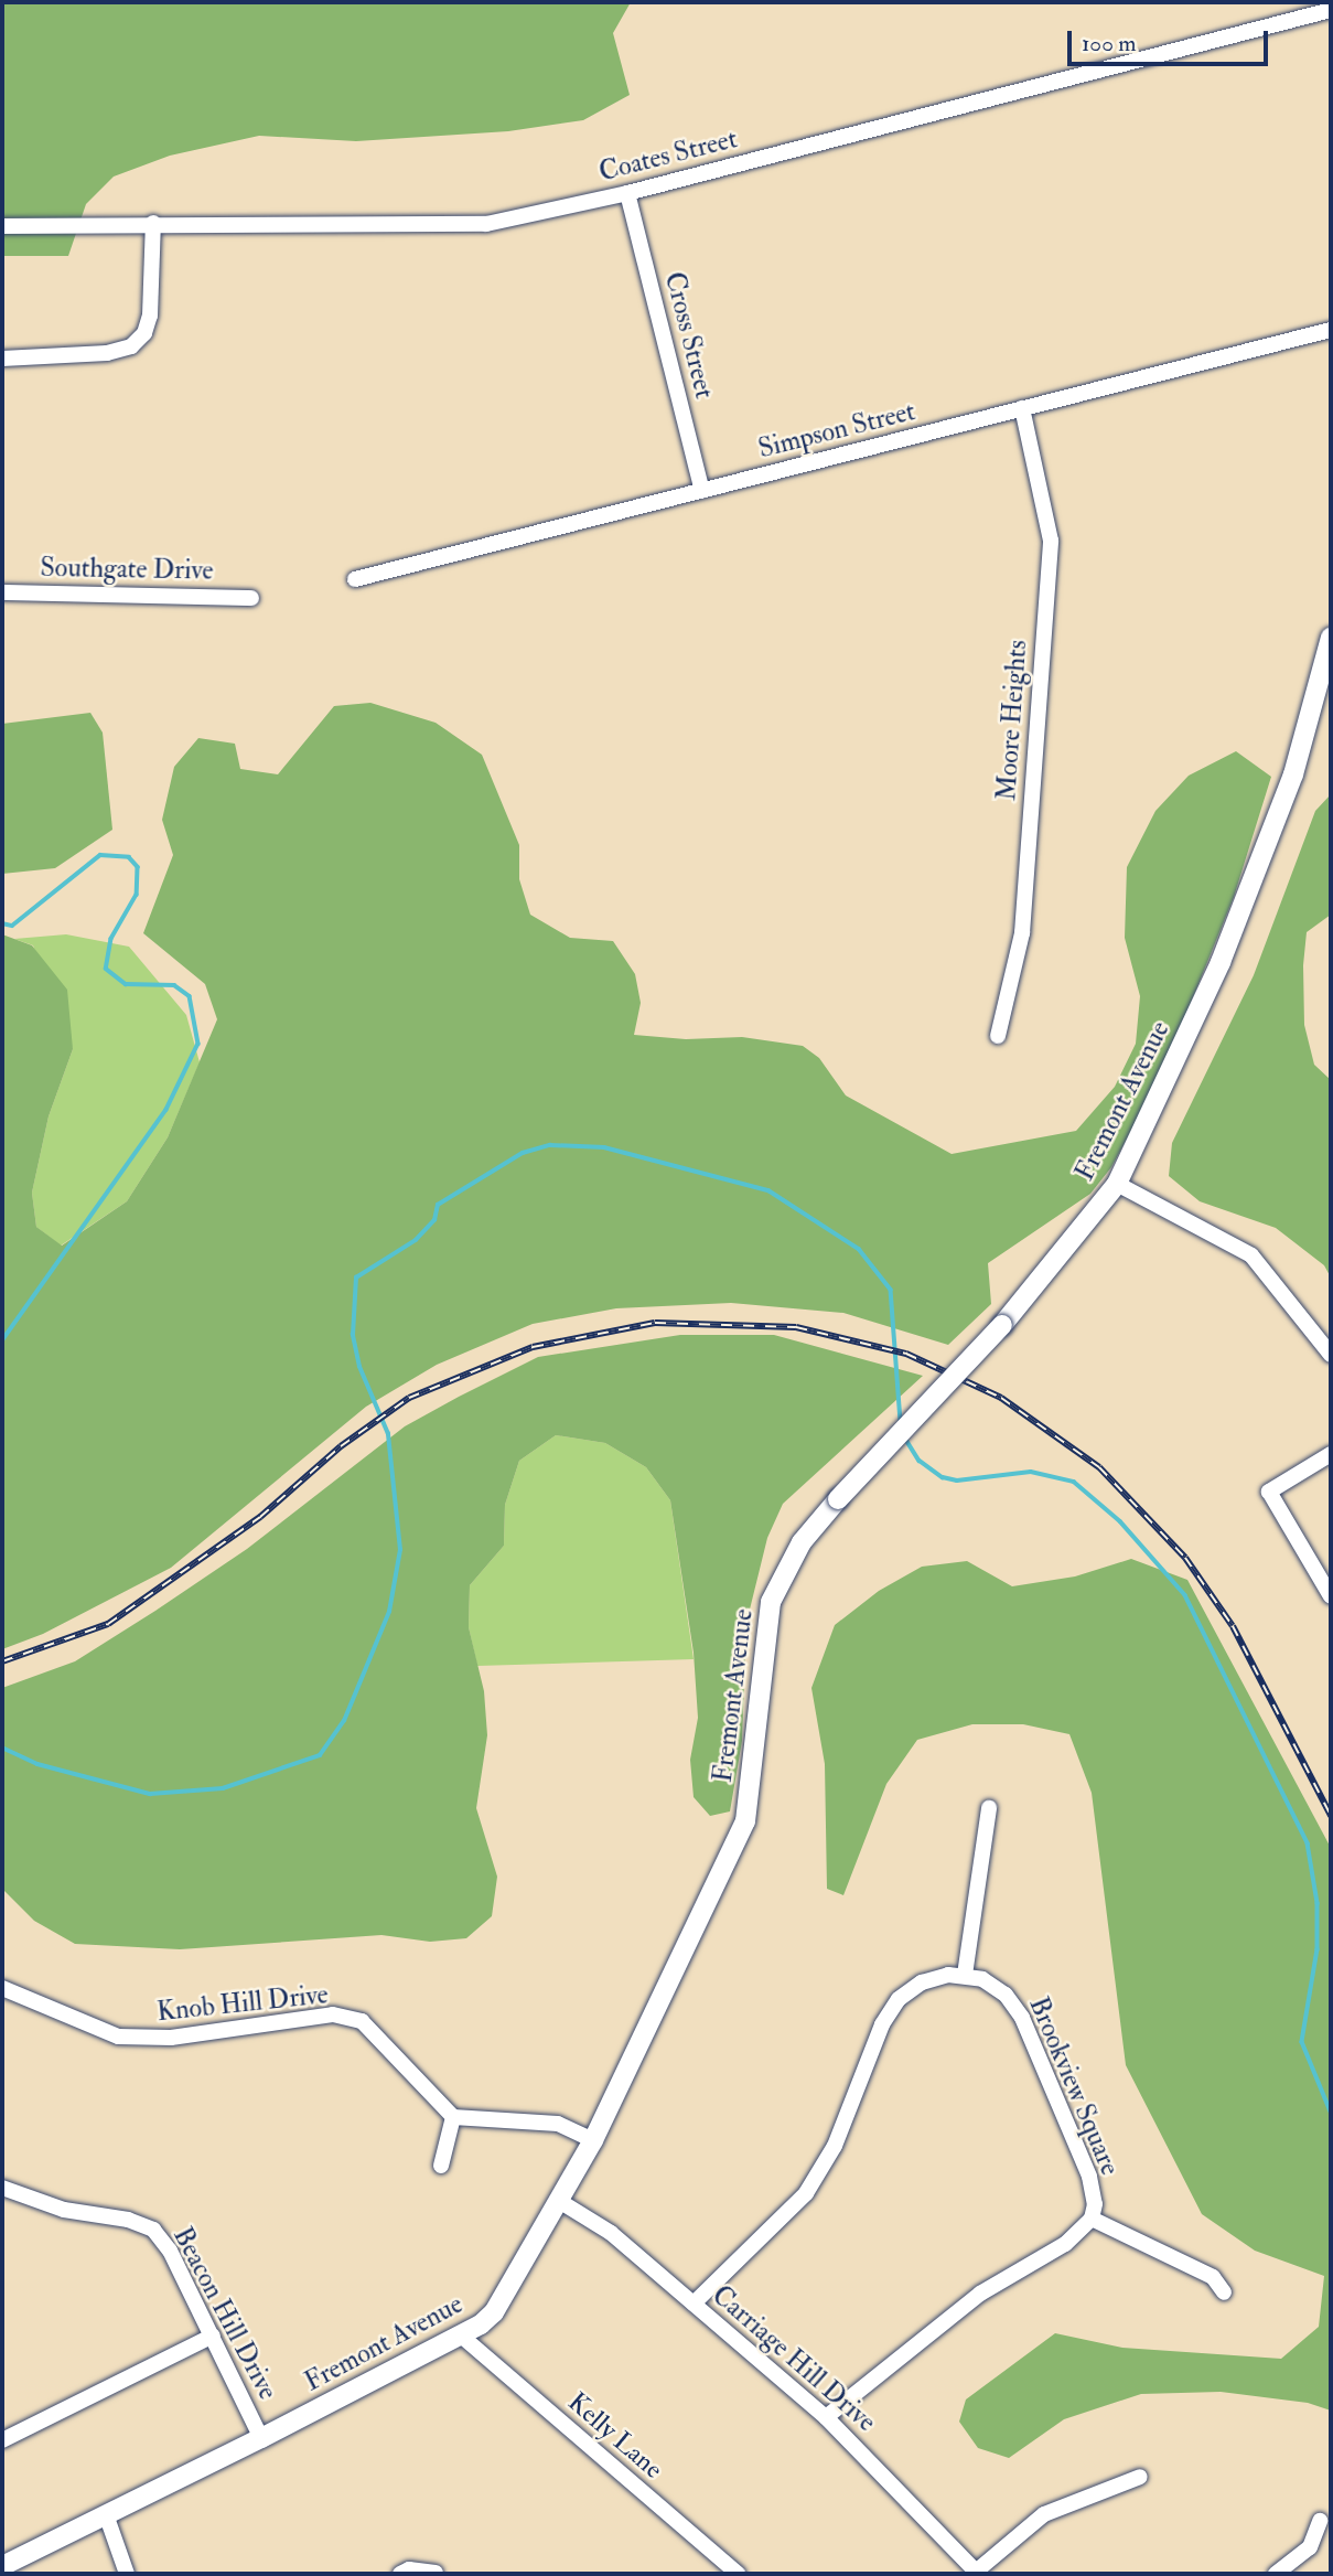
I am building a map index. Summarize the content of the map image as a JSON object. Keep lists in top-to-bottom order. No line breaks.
{"streets":{"main road":["Fremont Avenue"],"street":["Coates Street","Cross Street","Simpson Street","Southgate Drive","Moore Heights","Knob Hill Drive","Brookview Square","Beacon Hill Drive","Carriage Hill Drive","Kelly Lane"]},"crossings":[["Coates Street","Cross Street"],["Cross Street","Simpson Street"],["Simpson Street","Moore Heights"],["Fremont Avenue","Beacon Hill Drive"],["Fremont Avenue","Carriage Hill Drive"],["Fremont Avenue","Kelly Lane"],["Brookview Square","Carriage Hill Drive"]],"scale_bar":"100 m"}
